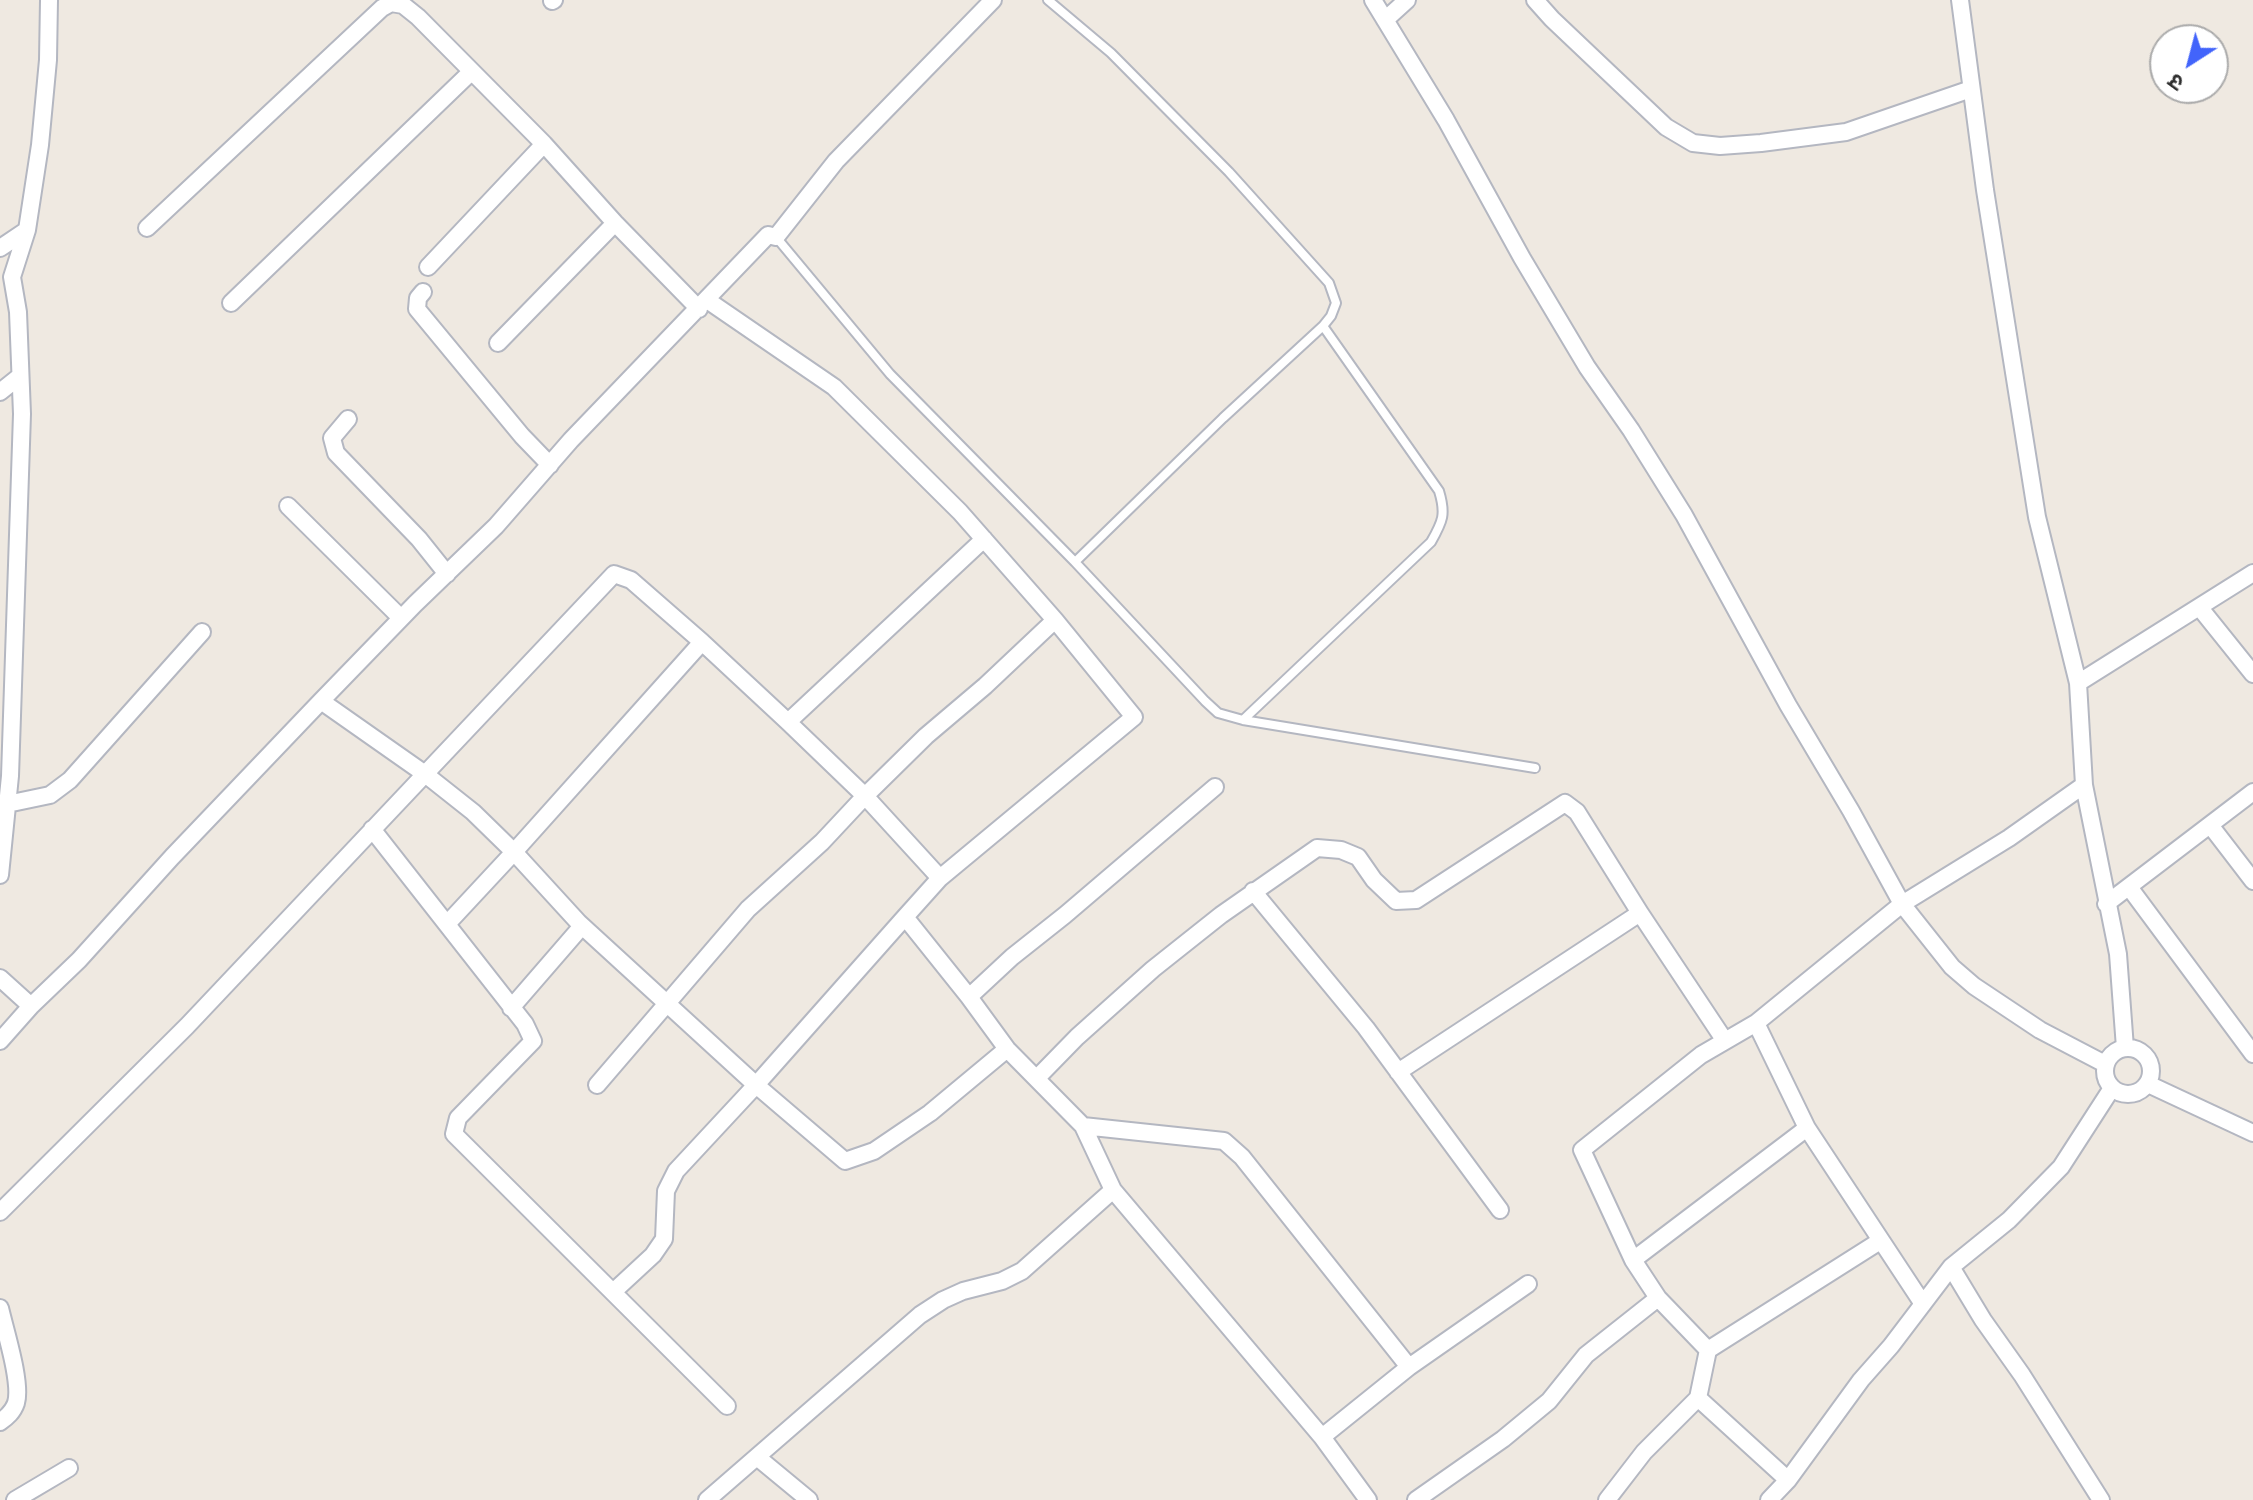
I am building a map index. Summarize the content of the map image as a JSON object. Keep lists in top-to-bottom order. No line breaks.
{"north":"bottom left"}
